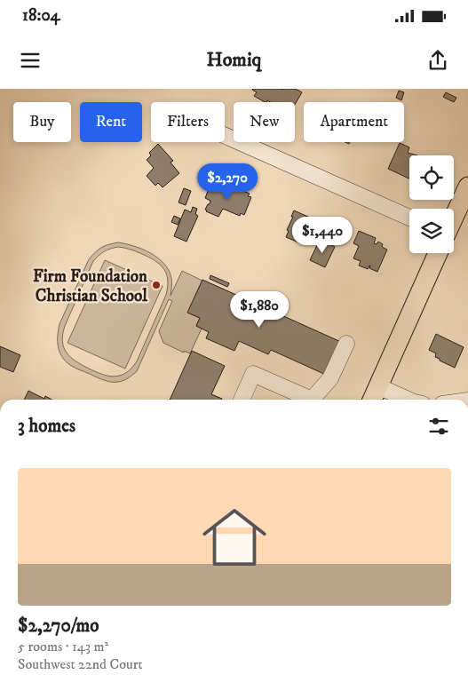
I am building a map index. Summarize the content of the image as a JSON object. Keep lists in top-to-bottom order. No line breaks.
{"places":["Firm Foundation Christian School"],"page":{"status":"18:04","header":"Homiq","chip":["Buy","Rent","Filters","New","Apartment"],"price":["$2,270","$1,440","$1,880"],"heading":"3 homes","list":[{"name":"$2,270/mo","note":"5 rooms · 143 m² · Southwest 22nd Court"}]}}
